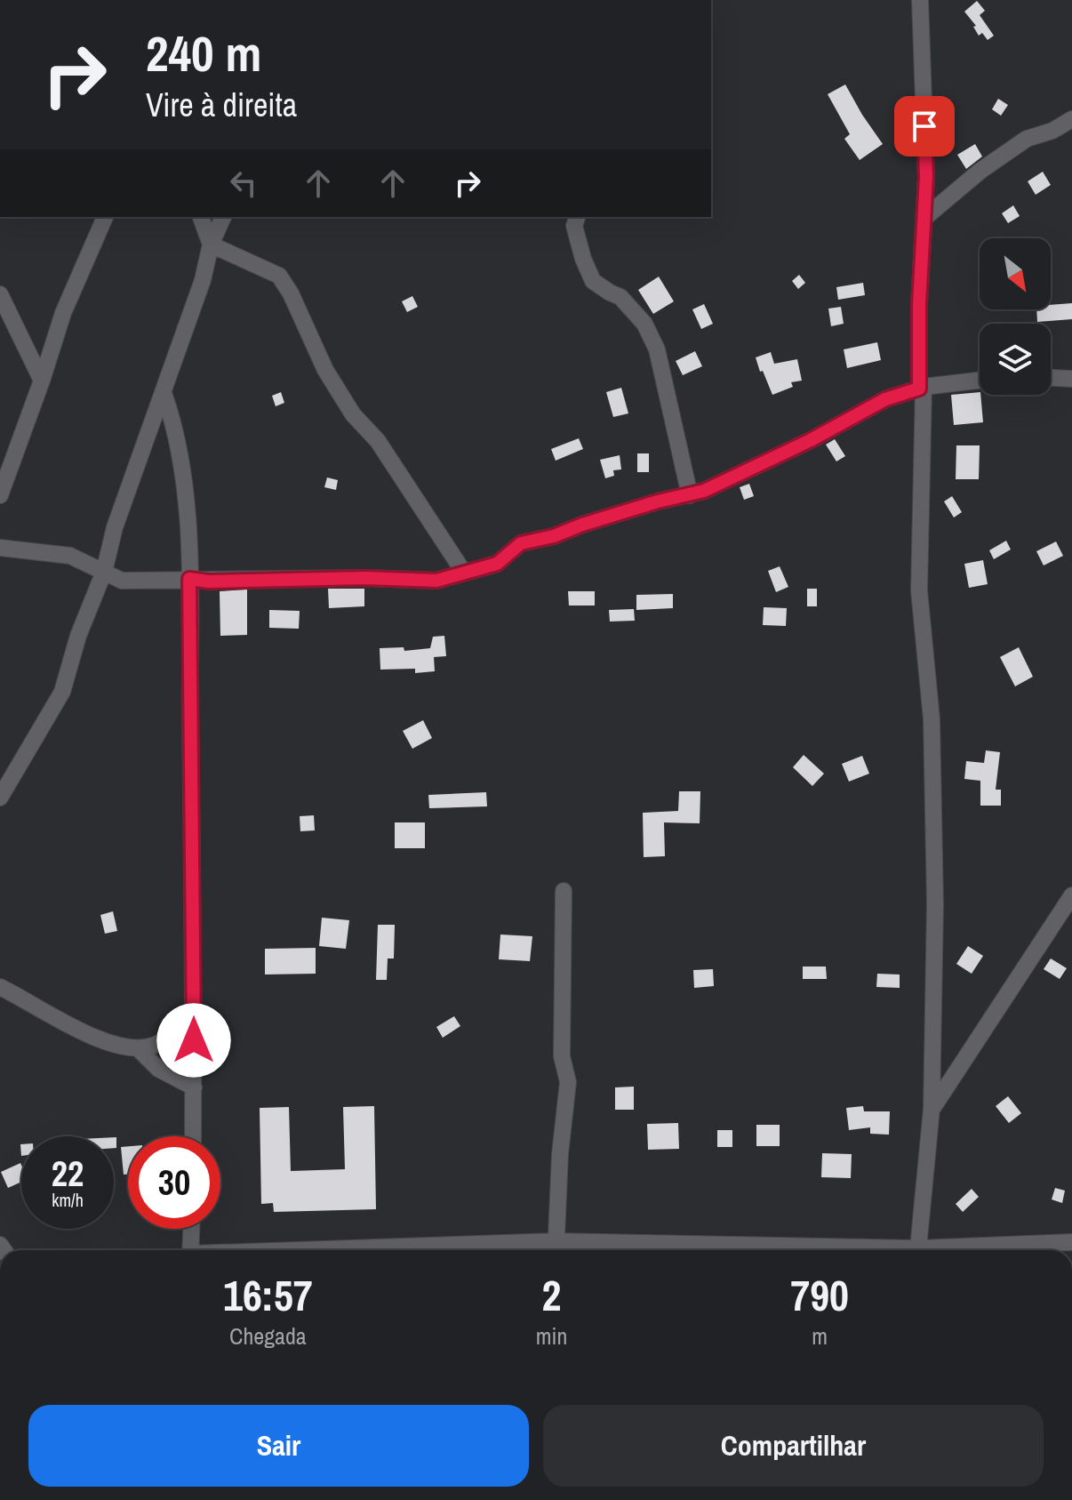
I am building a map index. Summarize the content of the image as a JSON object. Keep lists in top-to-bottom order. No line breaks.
{"north":"bottom right","page":{"turn":["240 m","Vire à direita"],"speed":"22 km/h","limit":"30","eta":["16:57","Chegada","2","min","790","m"],"buttons":["Sair","Compartilhar"]}}
